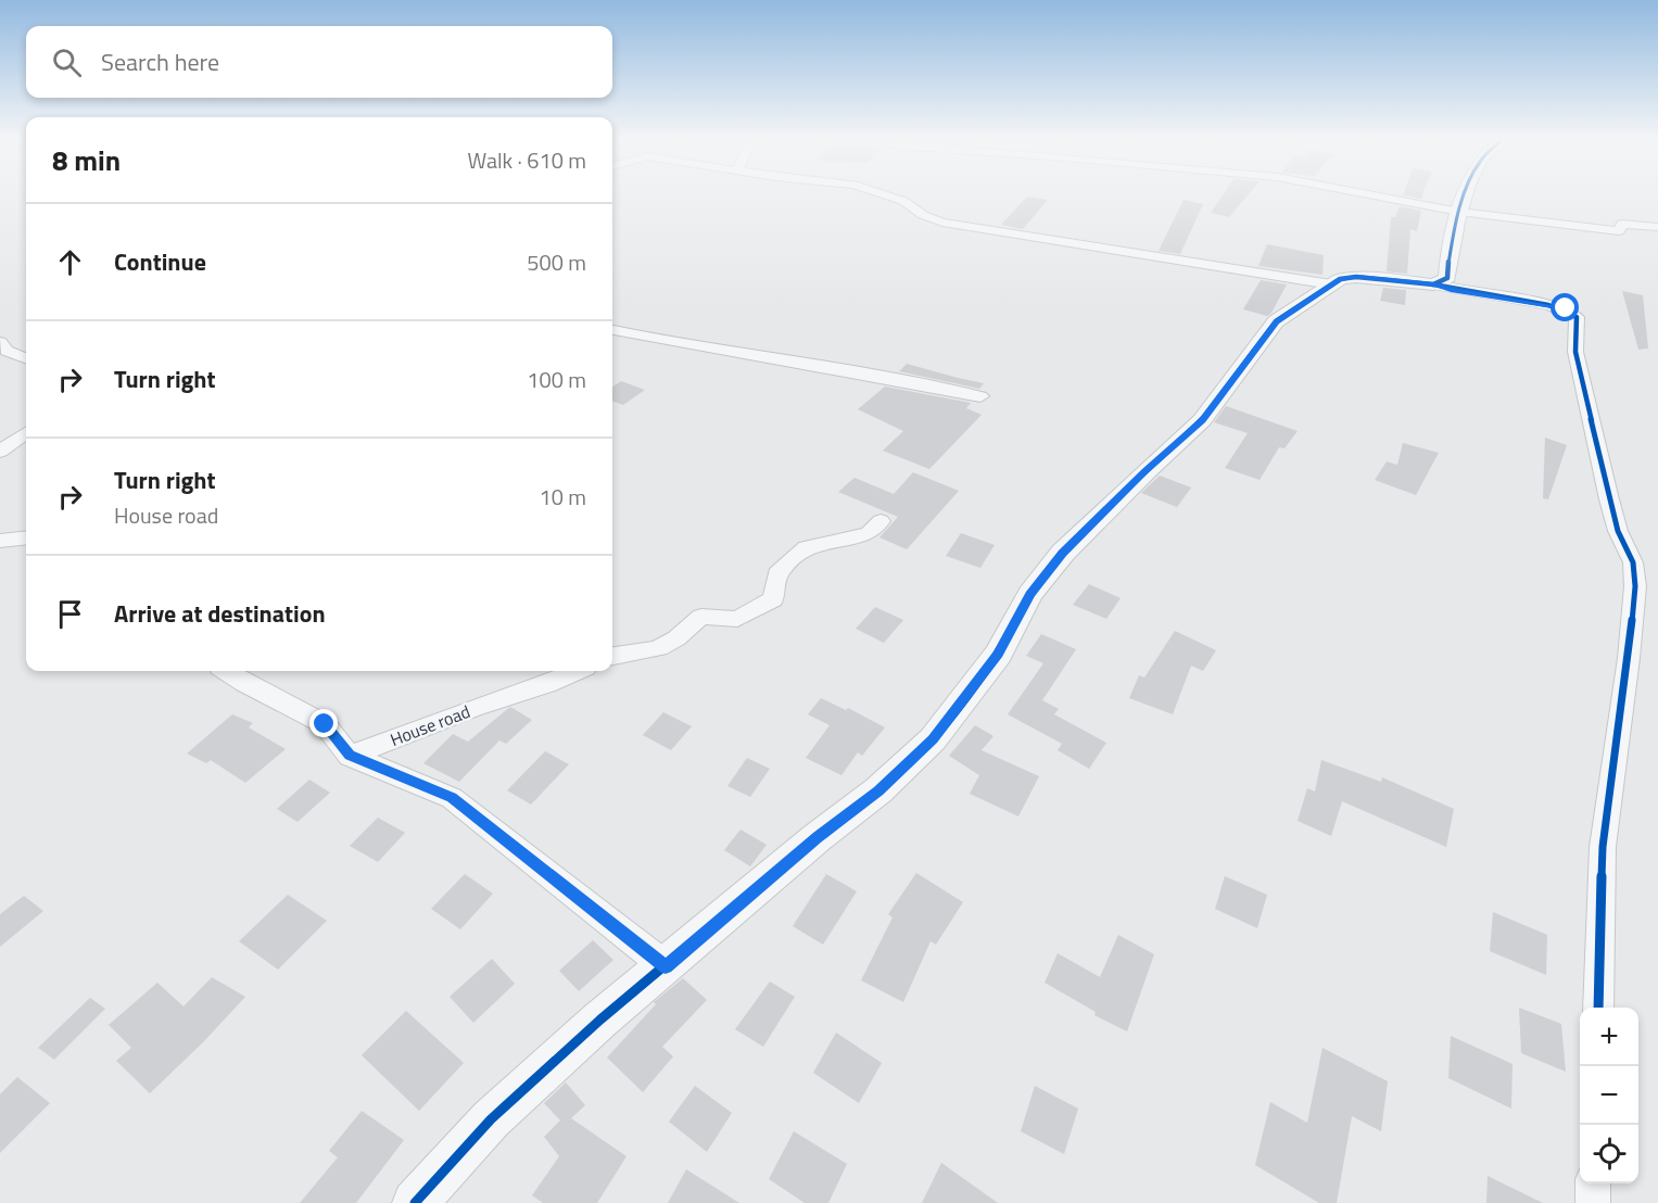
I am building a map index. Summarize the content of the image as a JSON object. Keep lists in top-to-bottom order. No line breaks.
{"streets":{"street":["House road"]},"page":{"search":"Search here","heading":["8 min","Walk · 610 m"],"list":[["Continue","500 m"],["Turn right","100 m"],["Turn right","House road","10 m"],"Arrive at destination"],"map_buttons":["+","−"]}}
